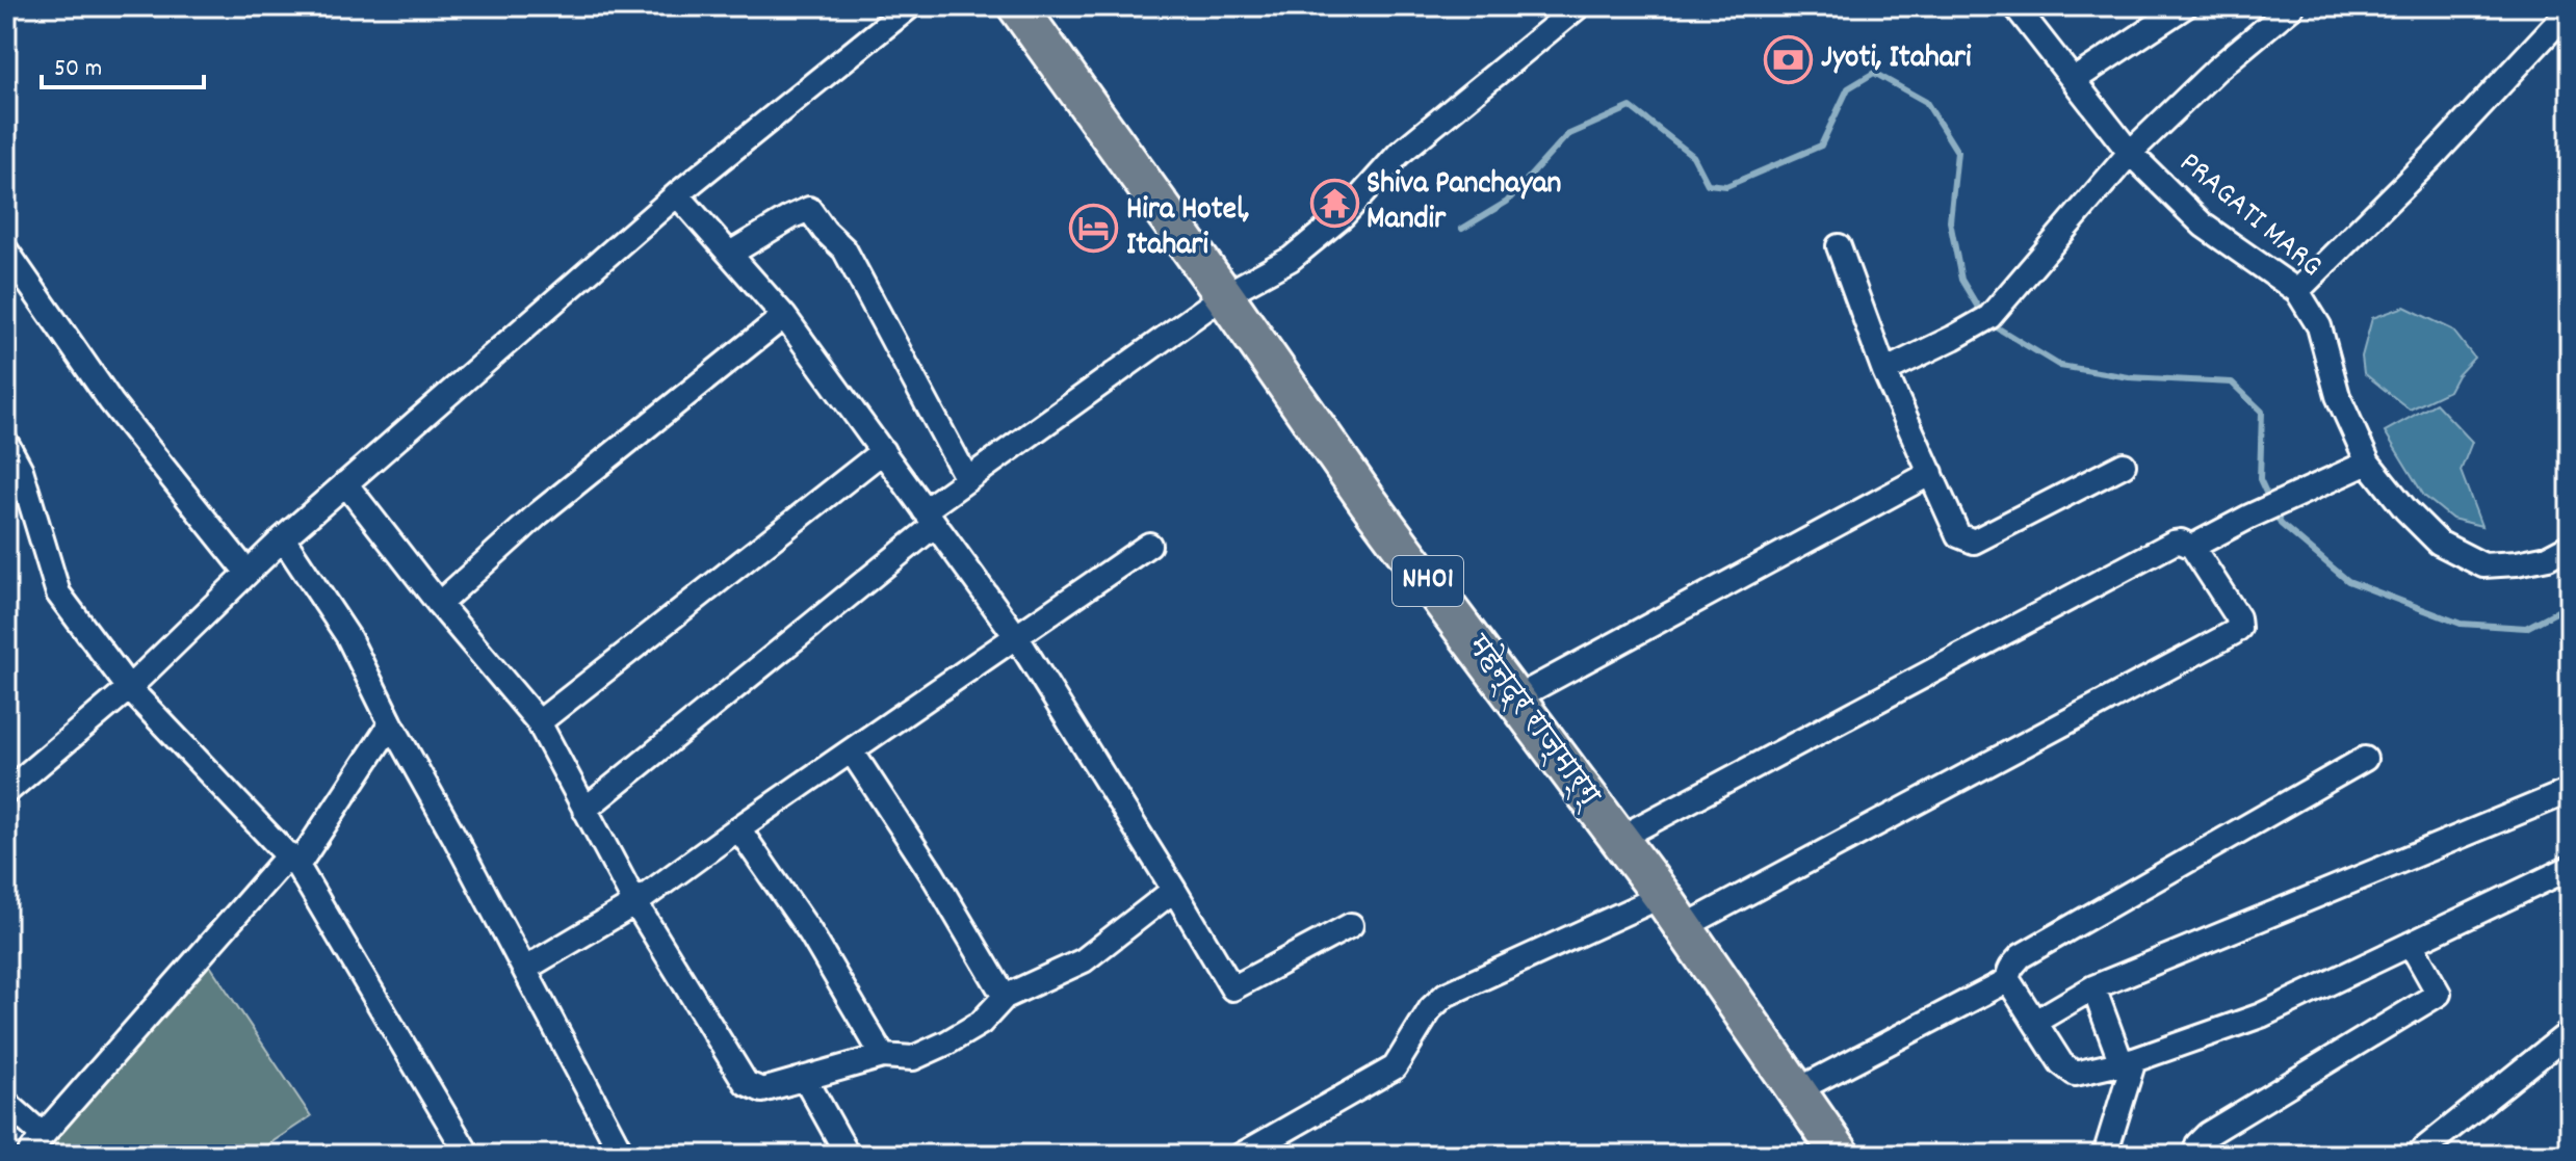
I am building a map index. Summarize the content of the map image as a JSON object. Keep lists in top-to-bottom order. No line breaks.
{"streets":{"highway":["NH01","महेन्द्र राज्मार्ग्"],"street":["PRAGATI MARG"]},"places":{"bank":["Jyoti, Itahari"],"temple":["Shiva Panchayan Mandir"],"hotel":["Hira Hotel, Itahari"]},"scale_bar":"50 m"}
